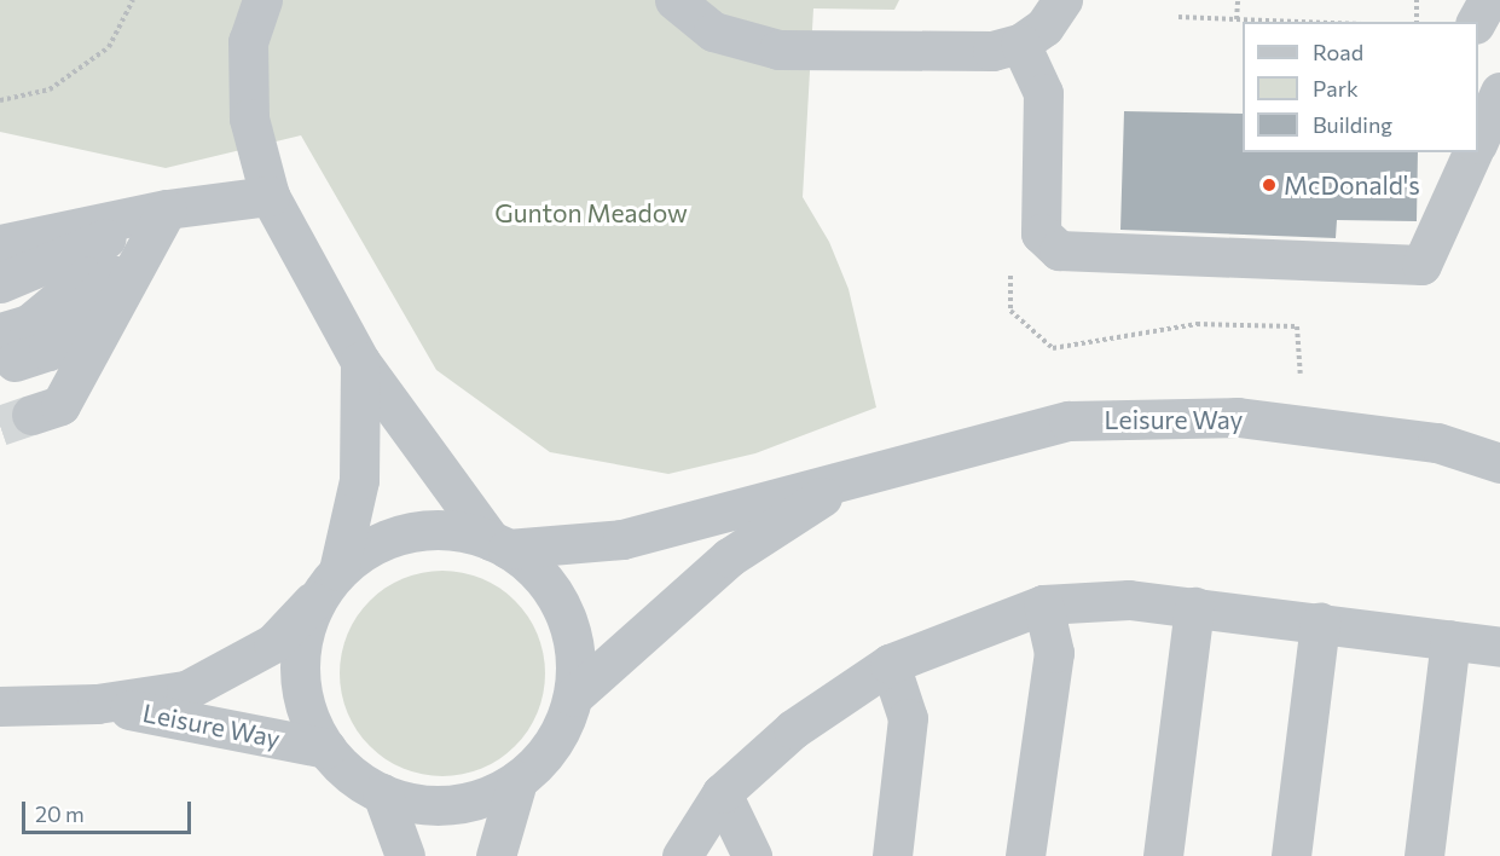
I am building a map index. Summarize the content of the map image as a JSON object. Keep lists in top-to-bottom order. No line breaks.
{"streets":{"street":["Leisure Way"]},"parks":["Gunton Meadow"],"places":["McDonald's"],"legend":["Road","Park","Building"],"scale_bar":"20 m"}
